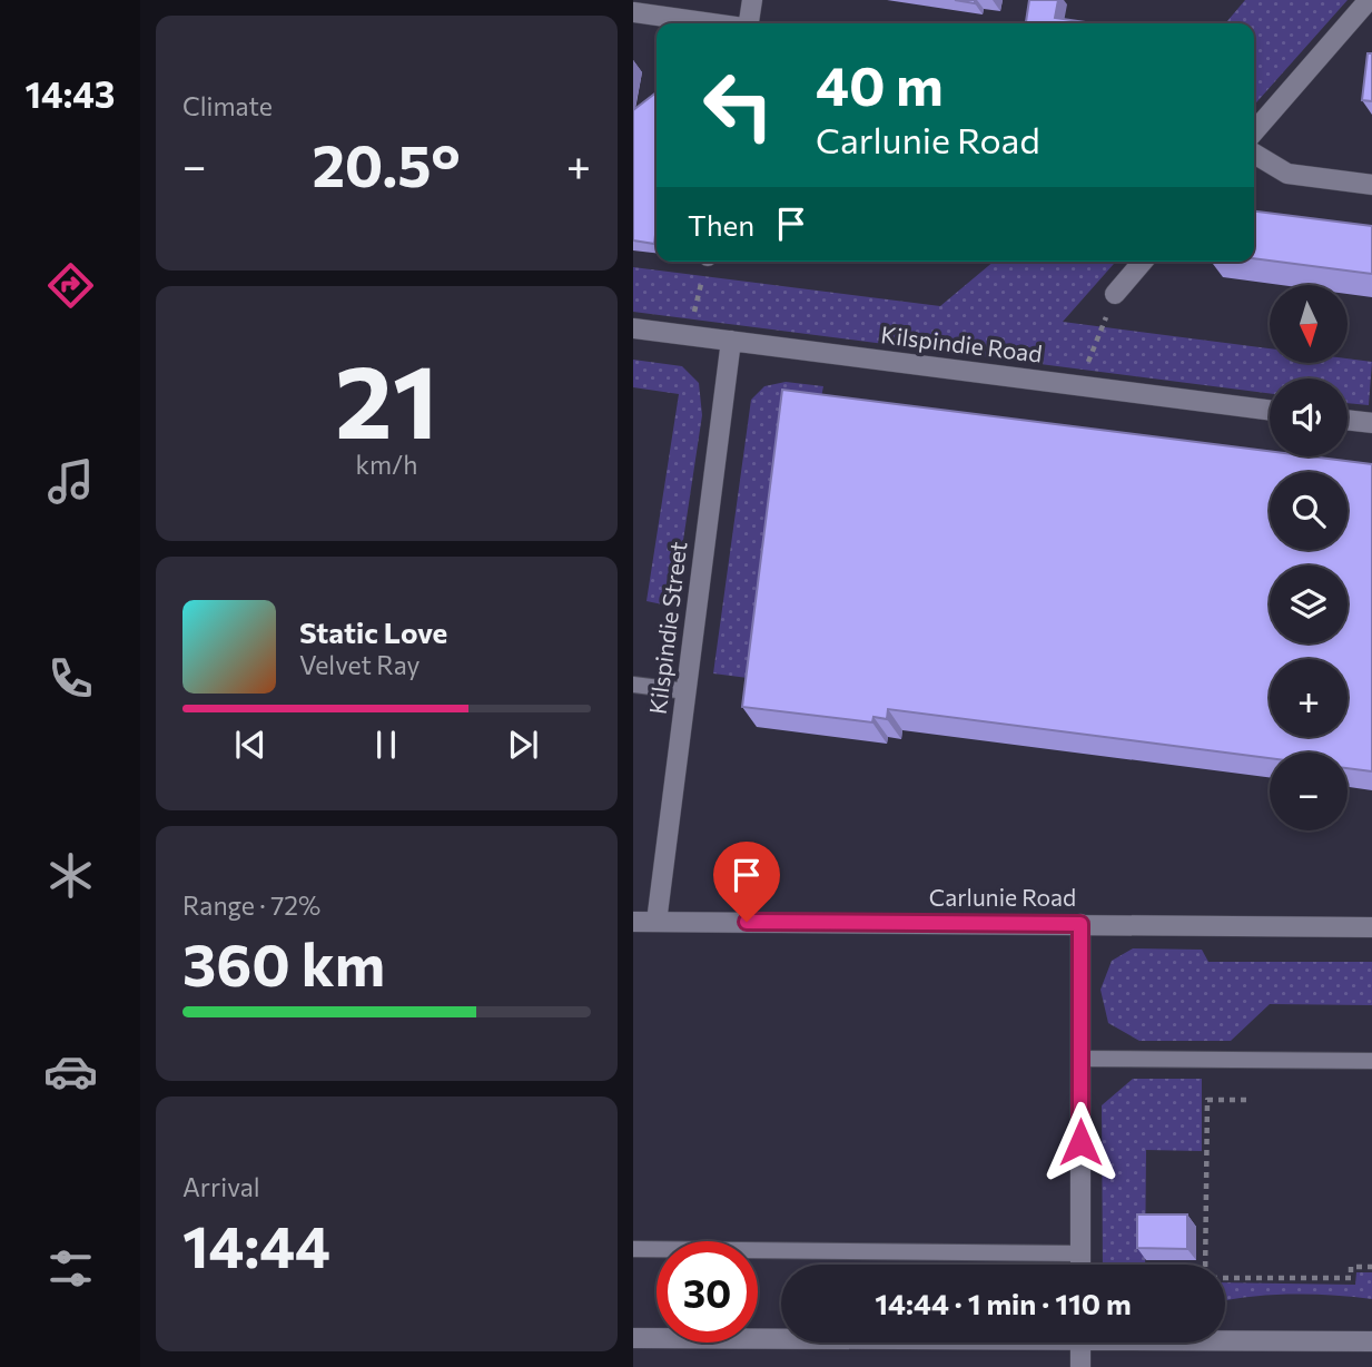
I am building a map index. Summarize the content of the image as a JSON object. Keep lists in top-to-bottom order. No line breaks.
{"streets":{"street":["Kilspindie Road","Kilspindie Street","Carlunie Road"]},"crossings":[["Kilspindie Road","Kilspindie Street"],["Kilspindie Street","Carlunie Road"]],"north":"bottom","page":{"tabs":"14:43","tile":["Climate",["21","km/h"],["Range · 72%","360 km"],["Arrival","14:44"]],"turn":["40 m","Carlunie Road"],"heat":["−","20.5°","+"],"then":"Then","map_buttons":["+","−"],"song":["Static Love","Velvet Ray"],"limit":"30","trip":"14:44 · 1 min · 110 m"}}
